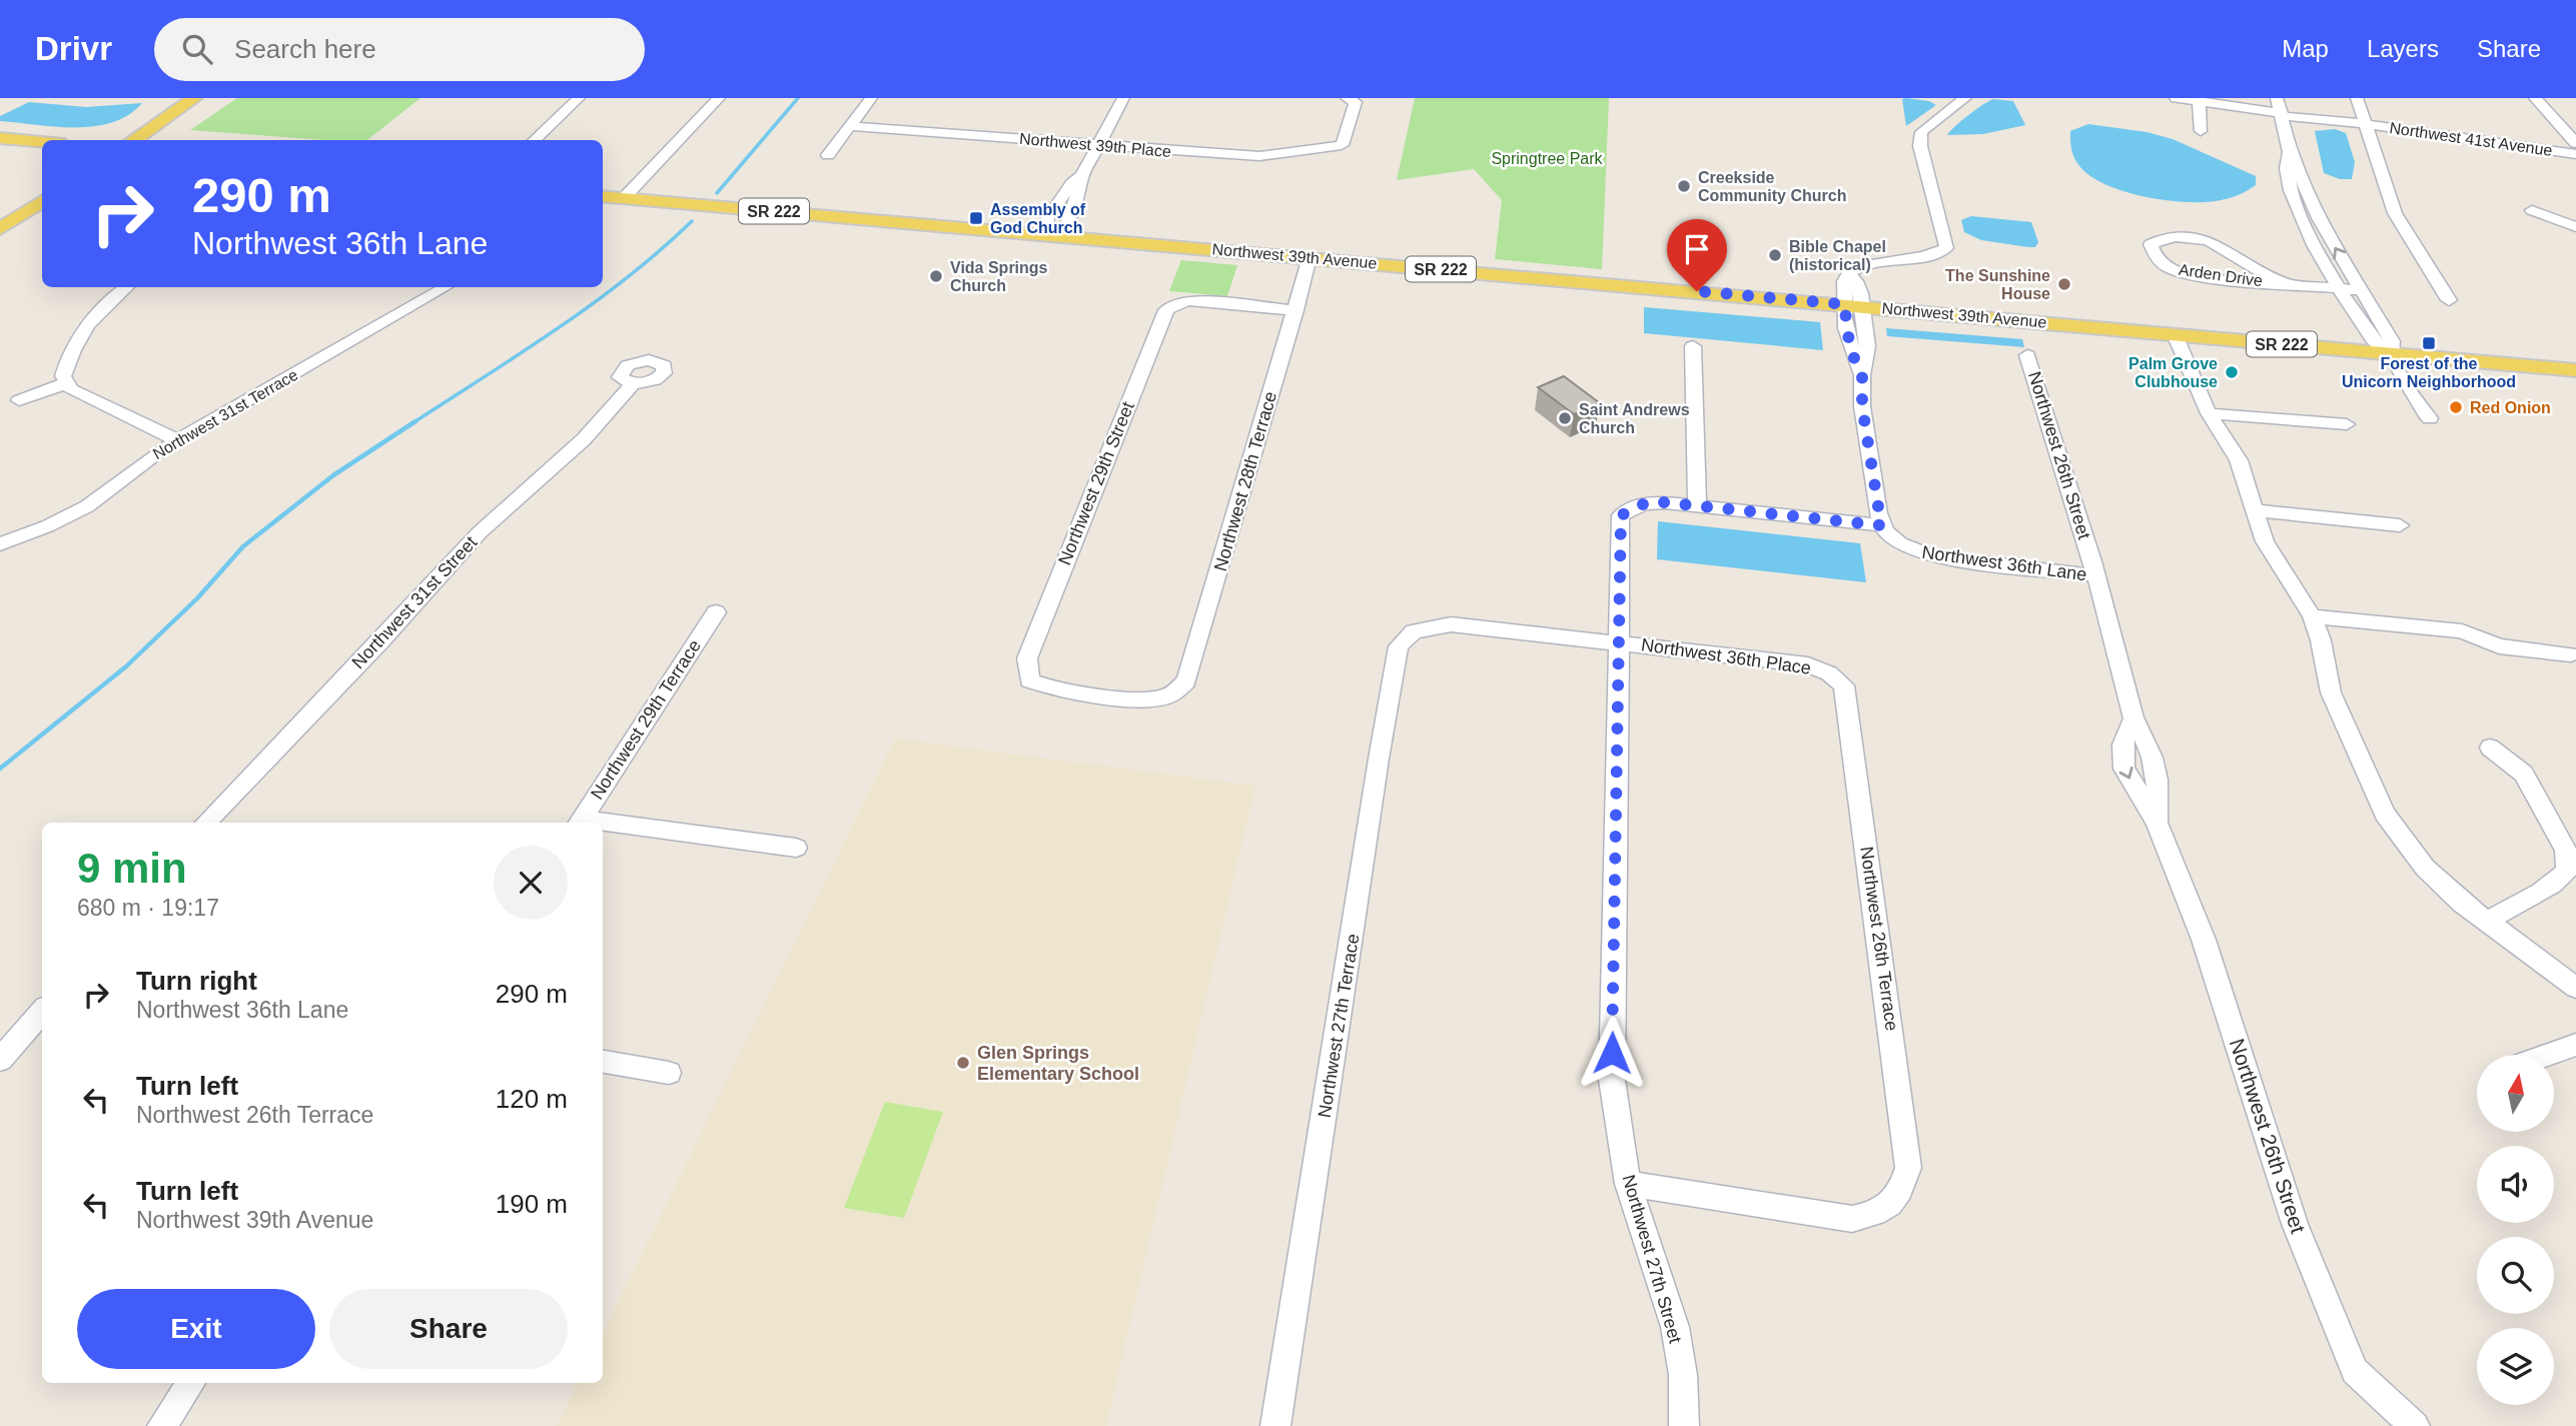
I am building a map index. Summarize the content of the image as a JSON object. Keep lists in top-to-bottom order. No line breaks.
{"streets":{"main road":["SR 222","Northwest 39th Avenue"],"street":["Northwest 41st Avenue","Northwest 39th Place","Arden Drive","Northwest 31st Terrace","Northwest 26th Street","Northwest 28th Terrace","Northwest 29th Street","Northwest 36th Lane","Northwest 31st Street","Northwest 36th Place","Northwest 29th Terrace","Northwest 26th Terrace","Northwest 27th Terrace","Northwest 27th Street"]},"crossings":[["Northwest 39th Avenue","Northwest 28th Terrace"],["Northwest 26th Street","Northwest 36th Lane"],["Northwest 28th Terrace","Northwest 29th Street"],["Northwest 36th Place","Northwest 26th Terrace"],["Northwest 36th Place","Northwest 27th Terrace"],["Northwest 36th Place","Northwest 27th Street"],["Northwest 26th Terrace","Northwest 27th Street"]],"parks":["Springtree Park"],"places":{"other":["Creekside Community Church","Bible Chapel (historical)","Vida Springs Church","The Sunshine House","Palm Grove Clubhouse","Red Onion","Saint Andrews Church","Glen Springs Elementary School"],"transit":["Assembly of God Church","Forest of the Unicorn Neighborhood"]},"north":"top","page":{"header":"Drivr","search":"Search here","nav":["Map","Layers","Share"],"turn":["290 m","Northwest 36th Lane"],"heading":["9 min","680 m · 19:17"],"list":[{"name":"Turn right","note":"Northwest 36th Lane","value":"290 m"},{"name":"Turn left","note":"Northwest 26th Terrace","value":"120 m"},{"name":"Turn left","note":"Northwest 39th Avenue","value":"190 m"}],"buttons":["Exit","Share"]}}
